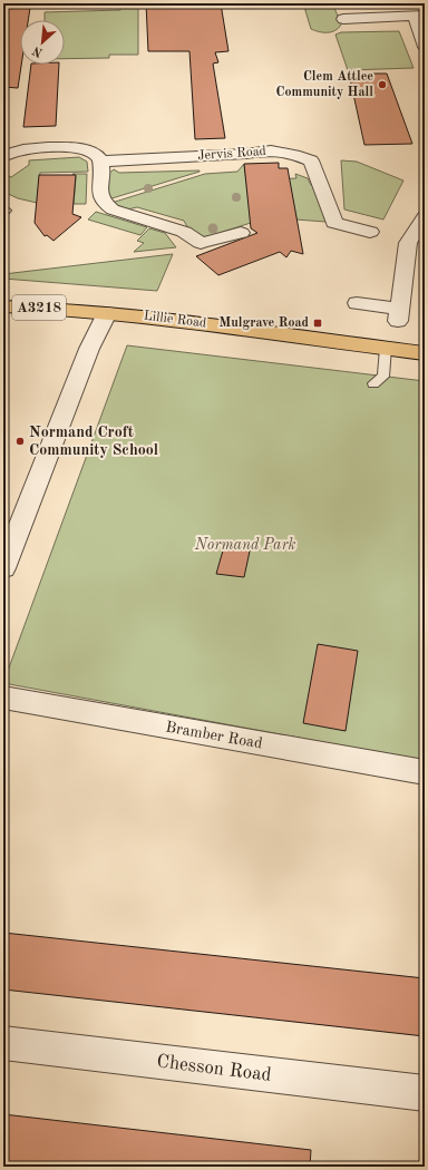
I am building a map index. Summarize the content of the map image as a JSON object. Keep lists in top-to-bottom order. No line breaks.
{"streets":{"main road":["A3218","Lillie Road"],"street":["Jervis Road","Bramber Road","Chesson Road"]},"parks":["Normand Park"],"places":{"other":["Clem Attlee Community Hall","Normand Croft Community School"],"transit":["Mulgrave Road"]},"north":"bottom left"}
